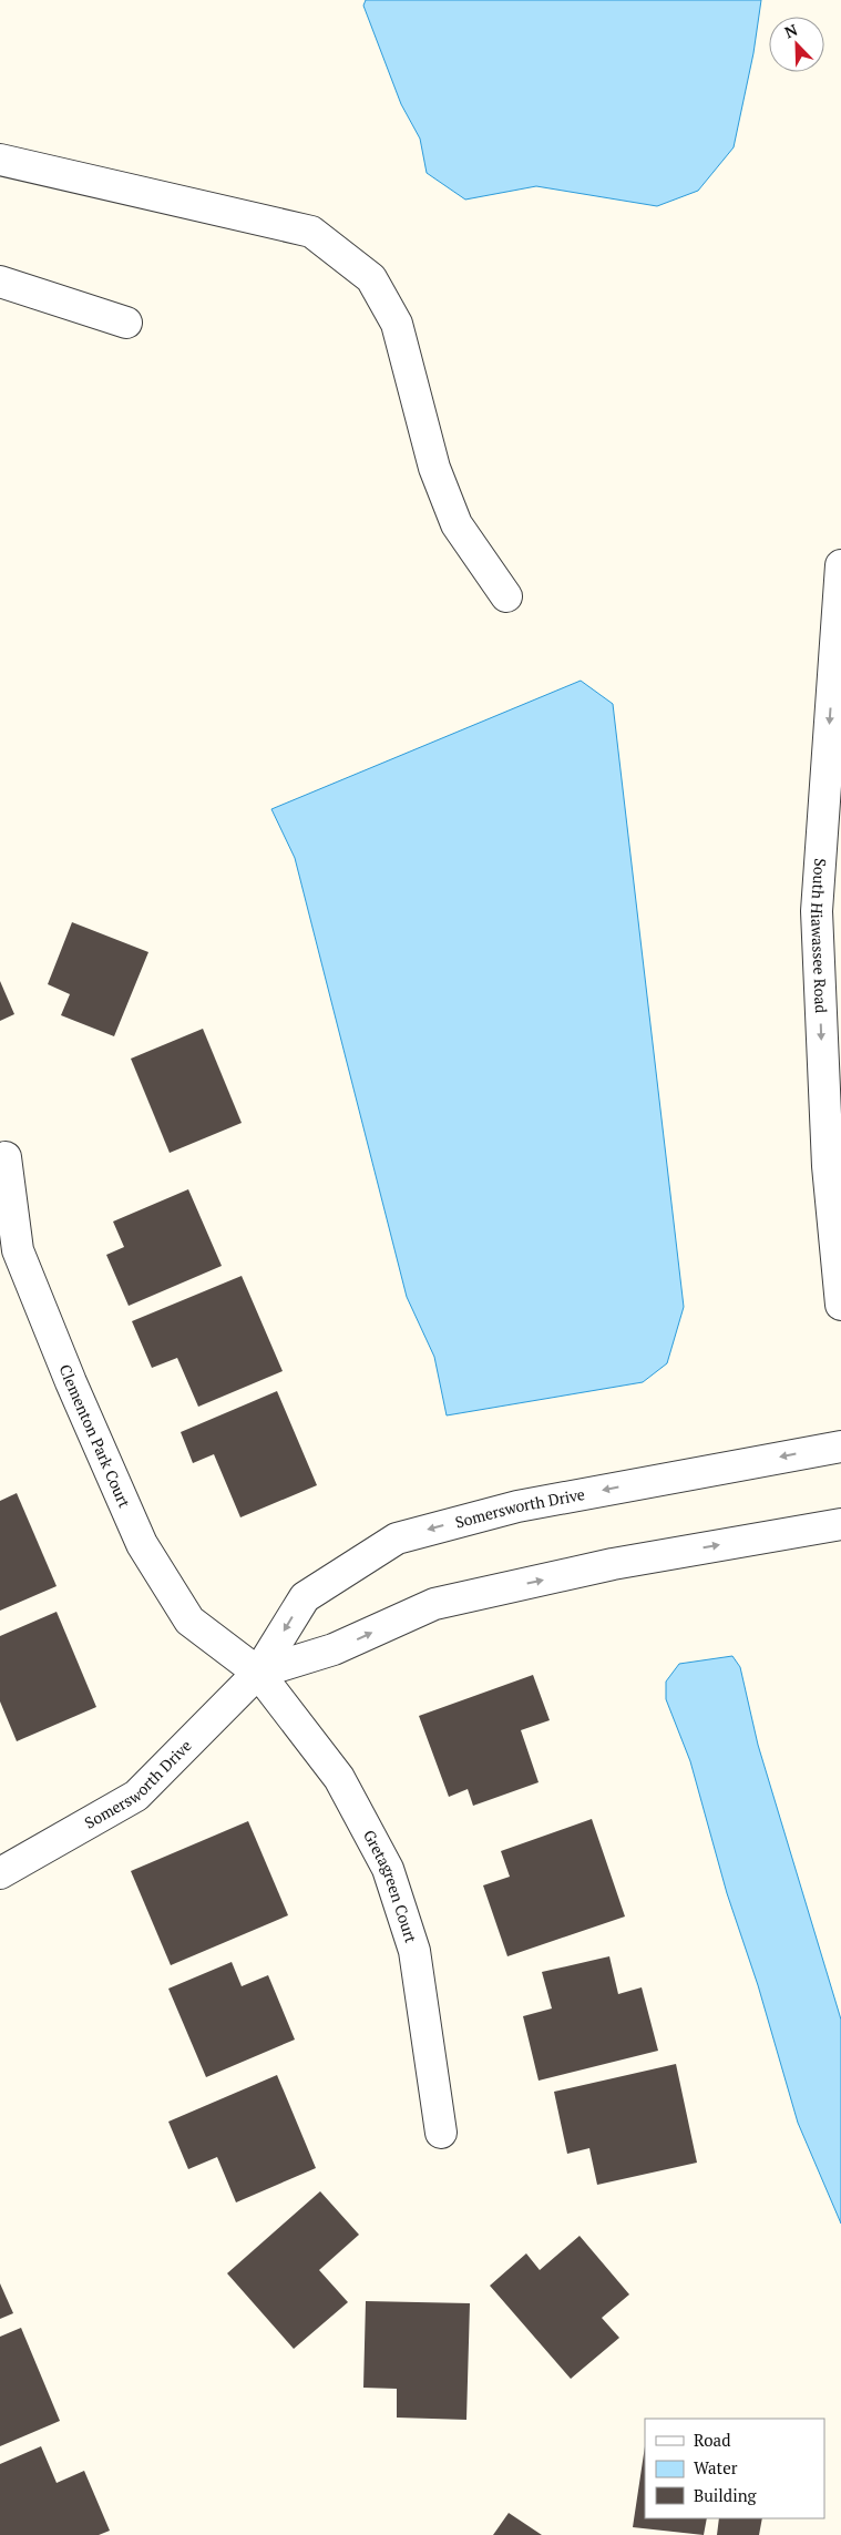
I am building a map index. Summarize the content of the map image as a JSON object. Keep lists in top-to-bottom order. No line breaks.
{"streets":{"street":["South Hiawassee Road","Clementon Park Court","Somersworth Drive","Gretagreen Court"]},"crossings":[["Clementon Park Court","Somersworth Drive"],["Clementon Park Court","Gretagreen Court"],["Somersworth Drive","Gretagreen Court"]],"one_way":["South Hiawassee Road"],"legend":["Road","Water","Building"],"north":"top left"}
